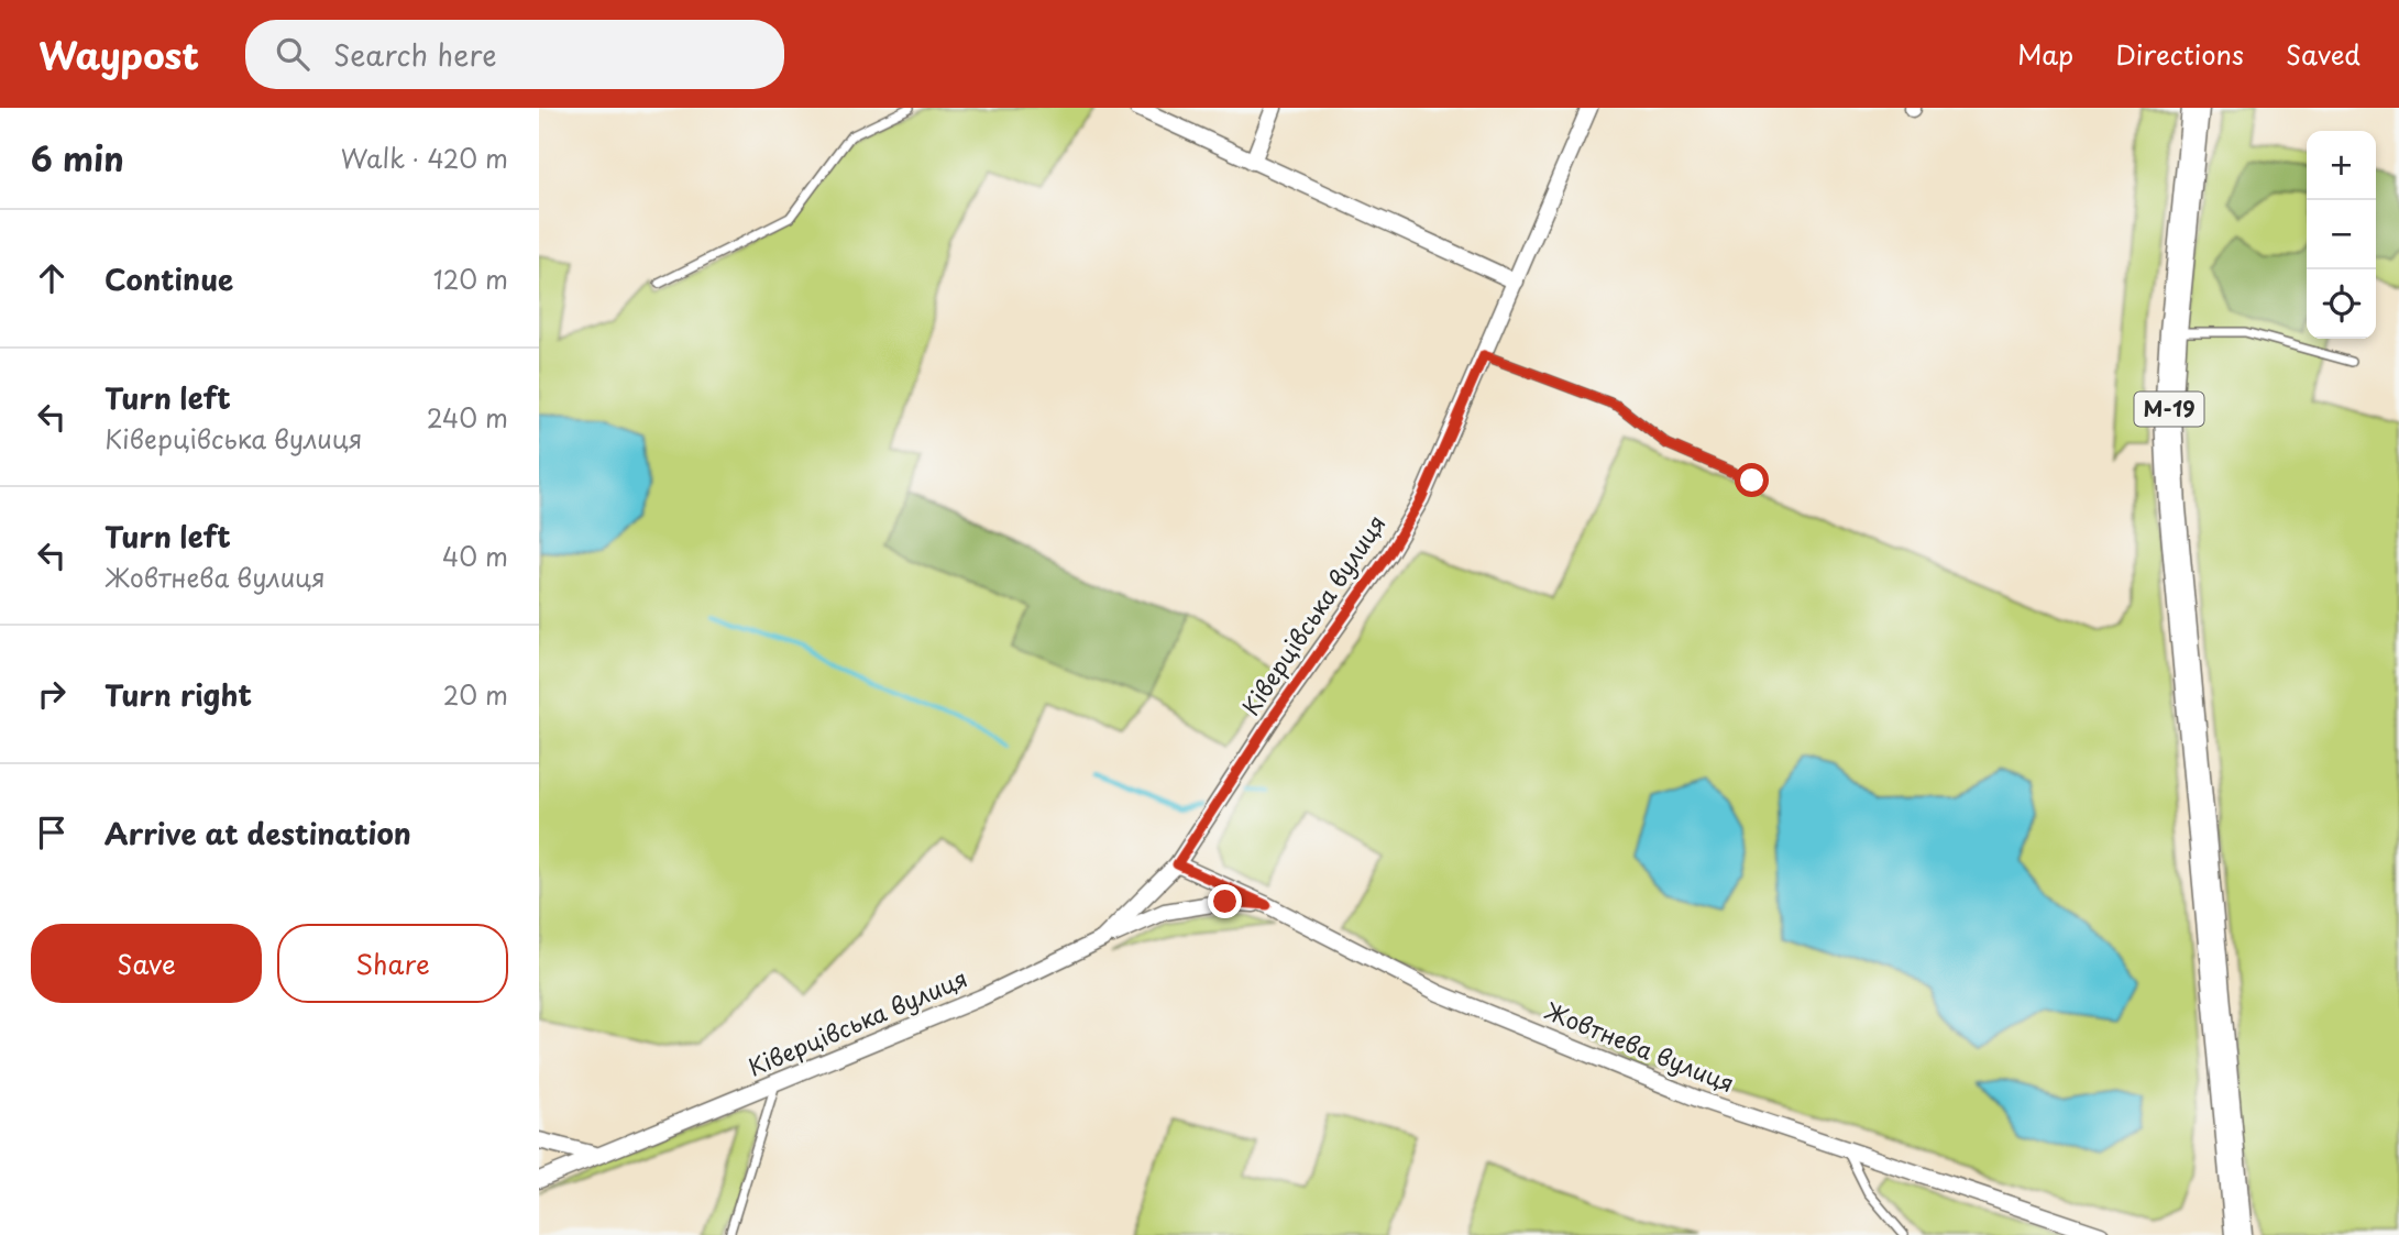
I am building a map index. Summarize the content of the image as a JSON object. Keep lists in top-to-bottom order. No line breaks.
{"streets":{"highway":["М-19"],"street":["Ківерцівська вулиця","Жовтнева вулиця"]},"crossings":[["Ківерцівська вулиця","Жовтнева вулиця"]],"page":{"header":"Waypost","search":"Search here","nav":["Map","Directions","Saved"],"heading":["6 min","Walk · 420 m"],"map_buttons":["+","−"],"list":[["Continue","120 m"],["Turn left","Ківерцівська вулиця","240 m"],["Turn left","Жовтнева вулиця","40 m"],["Turn right","20 m"],"Arrive at destination"],"buttons":["Save","Share"]}}
